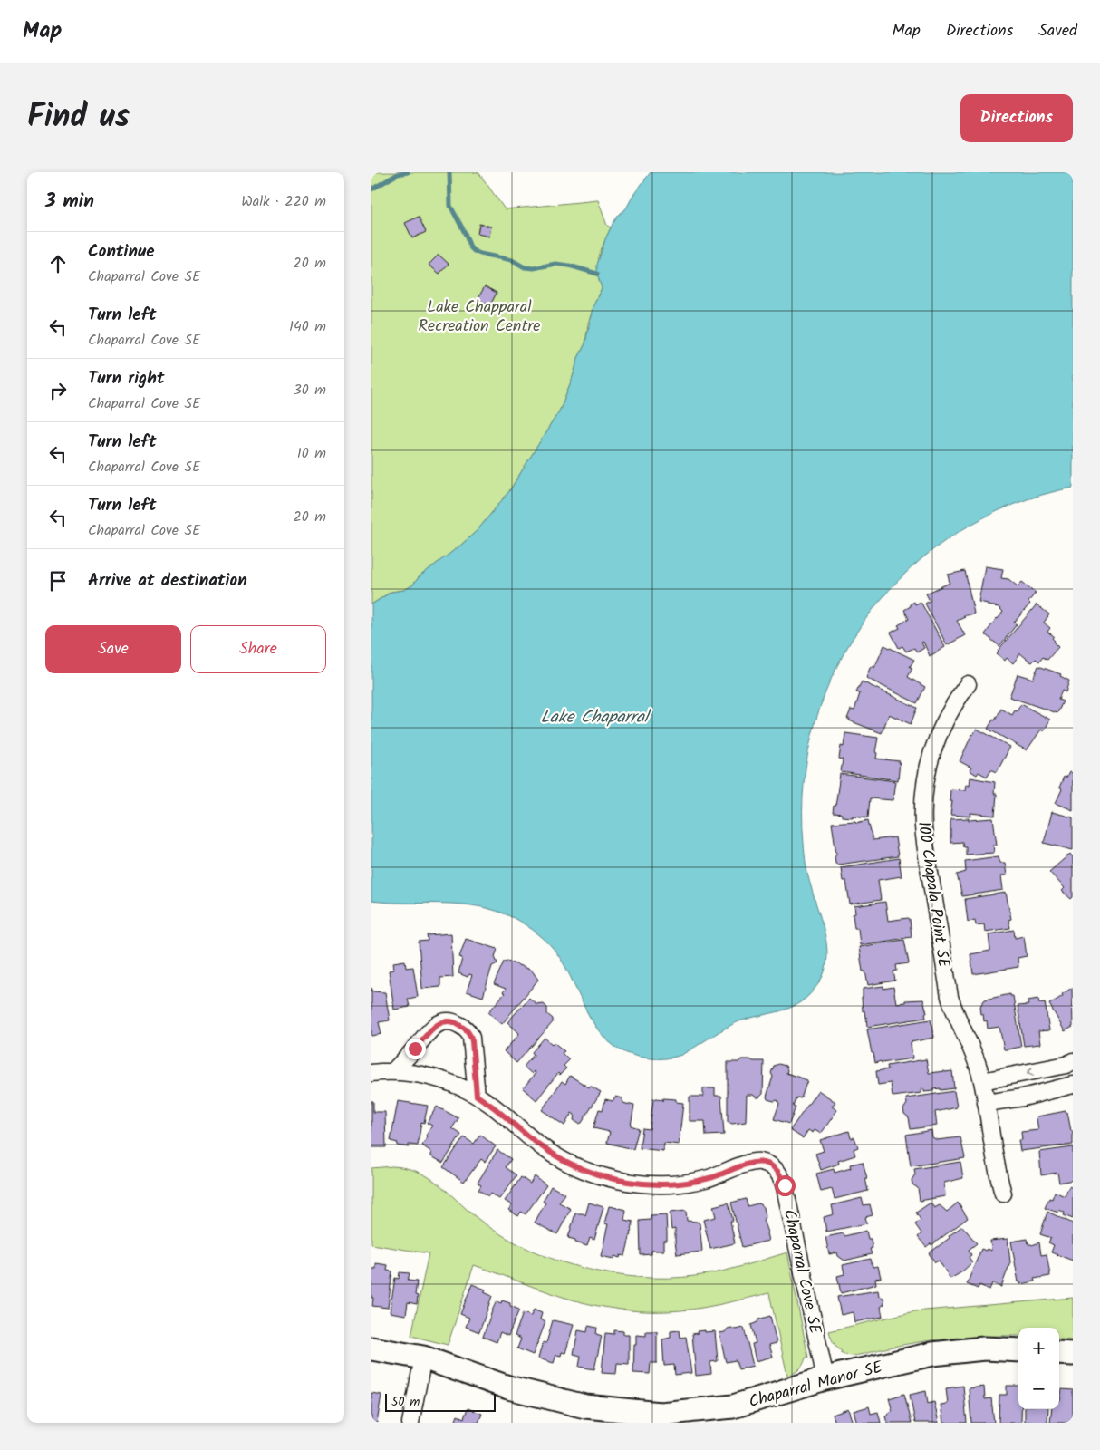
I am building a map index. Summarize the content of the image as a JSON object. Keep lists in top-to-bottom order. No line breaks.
{"streets":{"street":["100 Chapala Point SE","Chaparral Cove SE","Chaparral Manor SE"]},"crossings":[["Chaparral Cove SE","Chaparral Manor SE"]],"water":["Lake Chaparral"],"parks":["Lake Chapparal Recreation Centre"],"scale_bar":"50 m","page":{"header":"Map","nav":["Map","Directions","Saved"],"title":"Find us","buttons":["Directions",["Save","Share"]],"heading":["3 min","Walk · 220 m"],"list":[["Continue","Chaparral Cove SE","20 m"],["Turn left","Chaparral Cove SE","140 m"],["Turn right","Chaparral Cove SE","30 m"],["Turn left","Chaparral Cove SE","10 m"],["Turn left","Chaparral Cove SE","20 m"],"Arrive at destination"],"map_buttons":["+","−"],"scale":"50 m"}}
